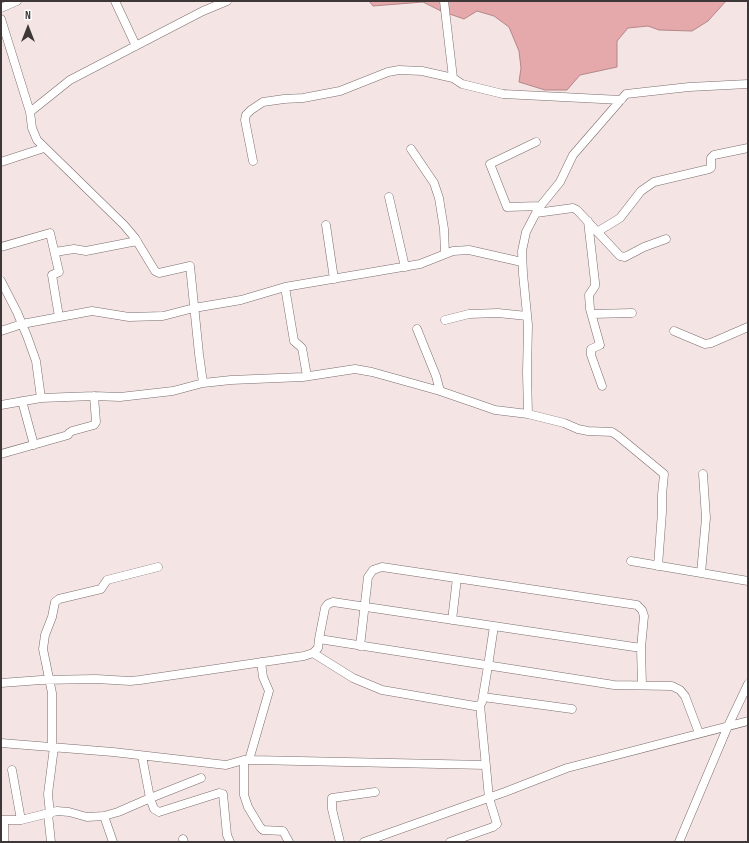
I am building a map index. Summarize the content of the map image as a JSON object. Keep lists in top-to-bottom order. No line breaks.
{"north":"top"}
